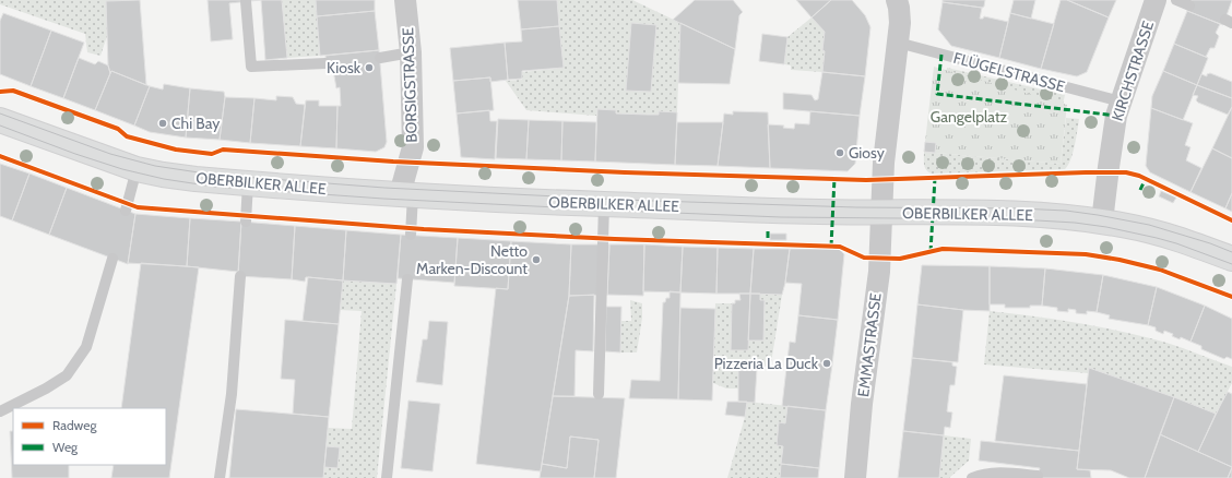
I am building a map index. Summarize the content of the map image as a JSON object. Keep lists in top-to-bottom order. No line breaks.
{"streets":{"main road":["OBERBILKER ALLEE"],"street":["KIRCHSTRASSE","BORSIGSTRASSE","EMMASTRASSE"],"lane":["FLÜGELSTRASSE"]},"crossings":[["KIRCHSTRASSE","FLÜGELSTRASSE"],["KIRCHSTRASSE","OBERBILKER ALLEE"],["BORSIGSTRASSE","OBERBILKER ALLEE"],["OBERBILKER ALLEE","EMMASTRASSE"]],"parks":["Gangelplatz"],"places":["Kiosk","Chi Bay","Giosy","Netto Marken-Discount","Pizzeria La Duck"],"legend":["Radweg","Weg"]}
